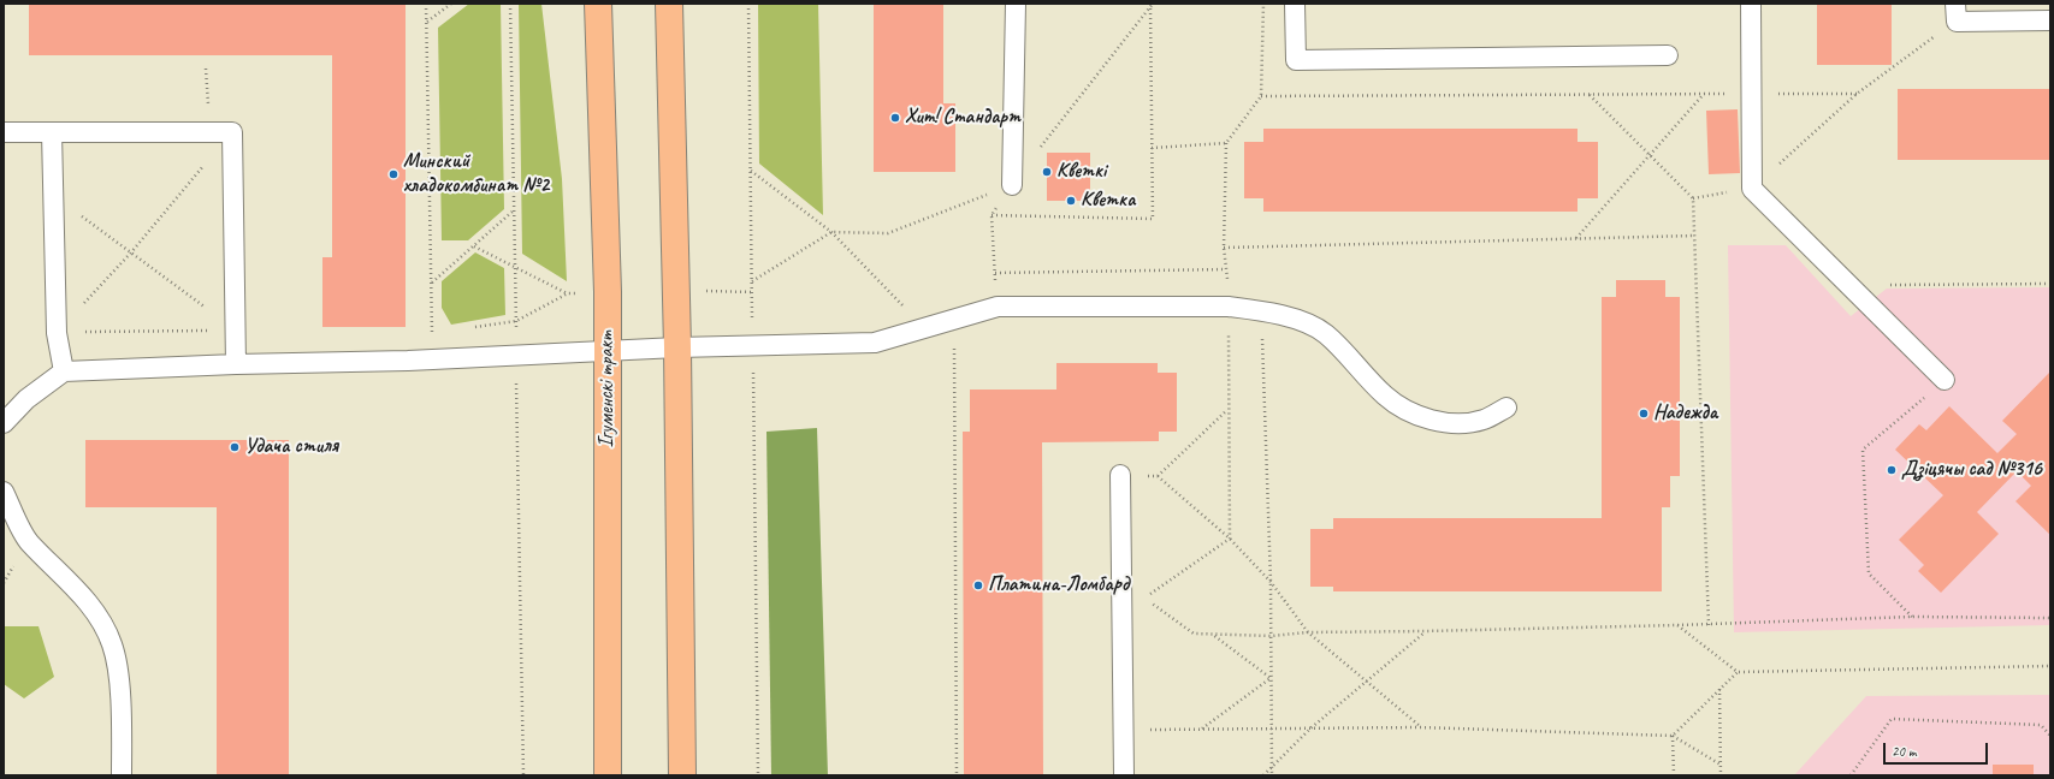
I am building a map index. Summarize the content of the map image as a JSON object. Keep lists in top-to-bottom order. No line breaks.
{"streets":{"main road":["Ігуменскі тракт"]},"places":["Хит! Стандарт","Кветкі","Минский хладокомбинат №2","Кветка","Надежда","Удача стиля","Дзіцячы сад №316","Платина-Ломбард"],"scale_bar":"20 m"}
